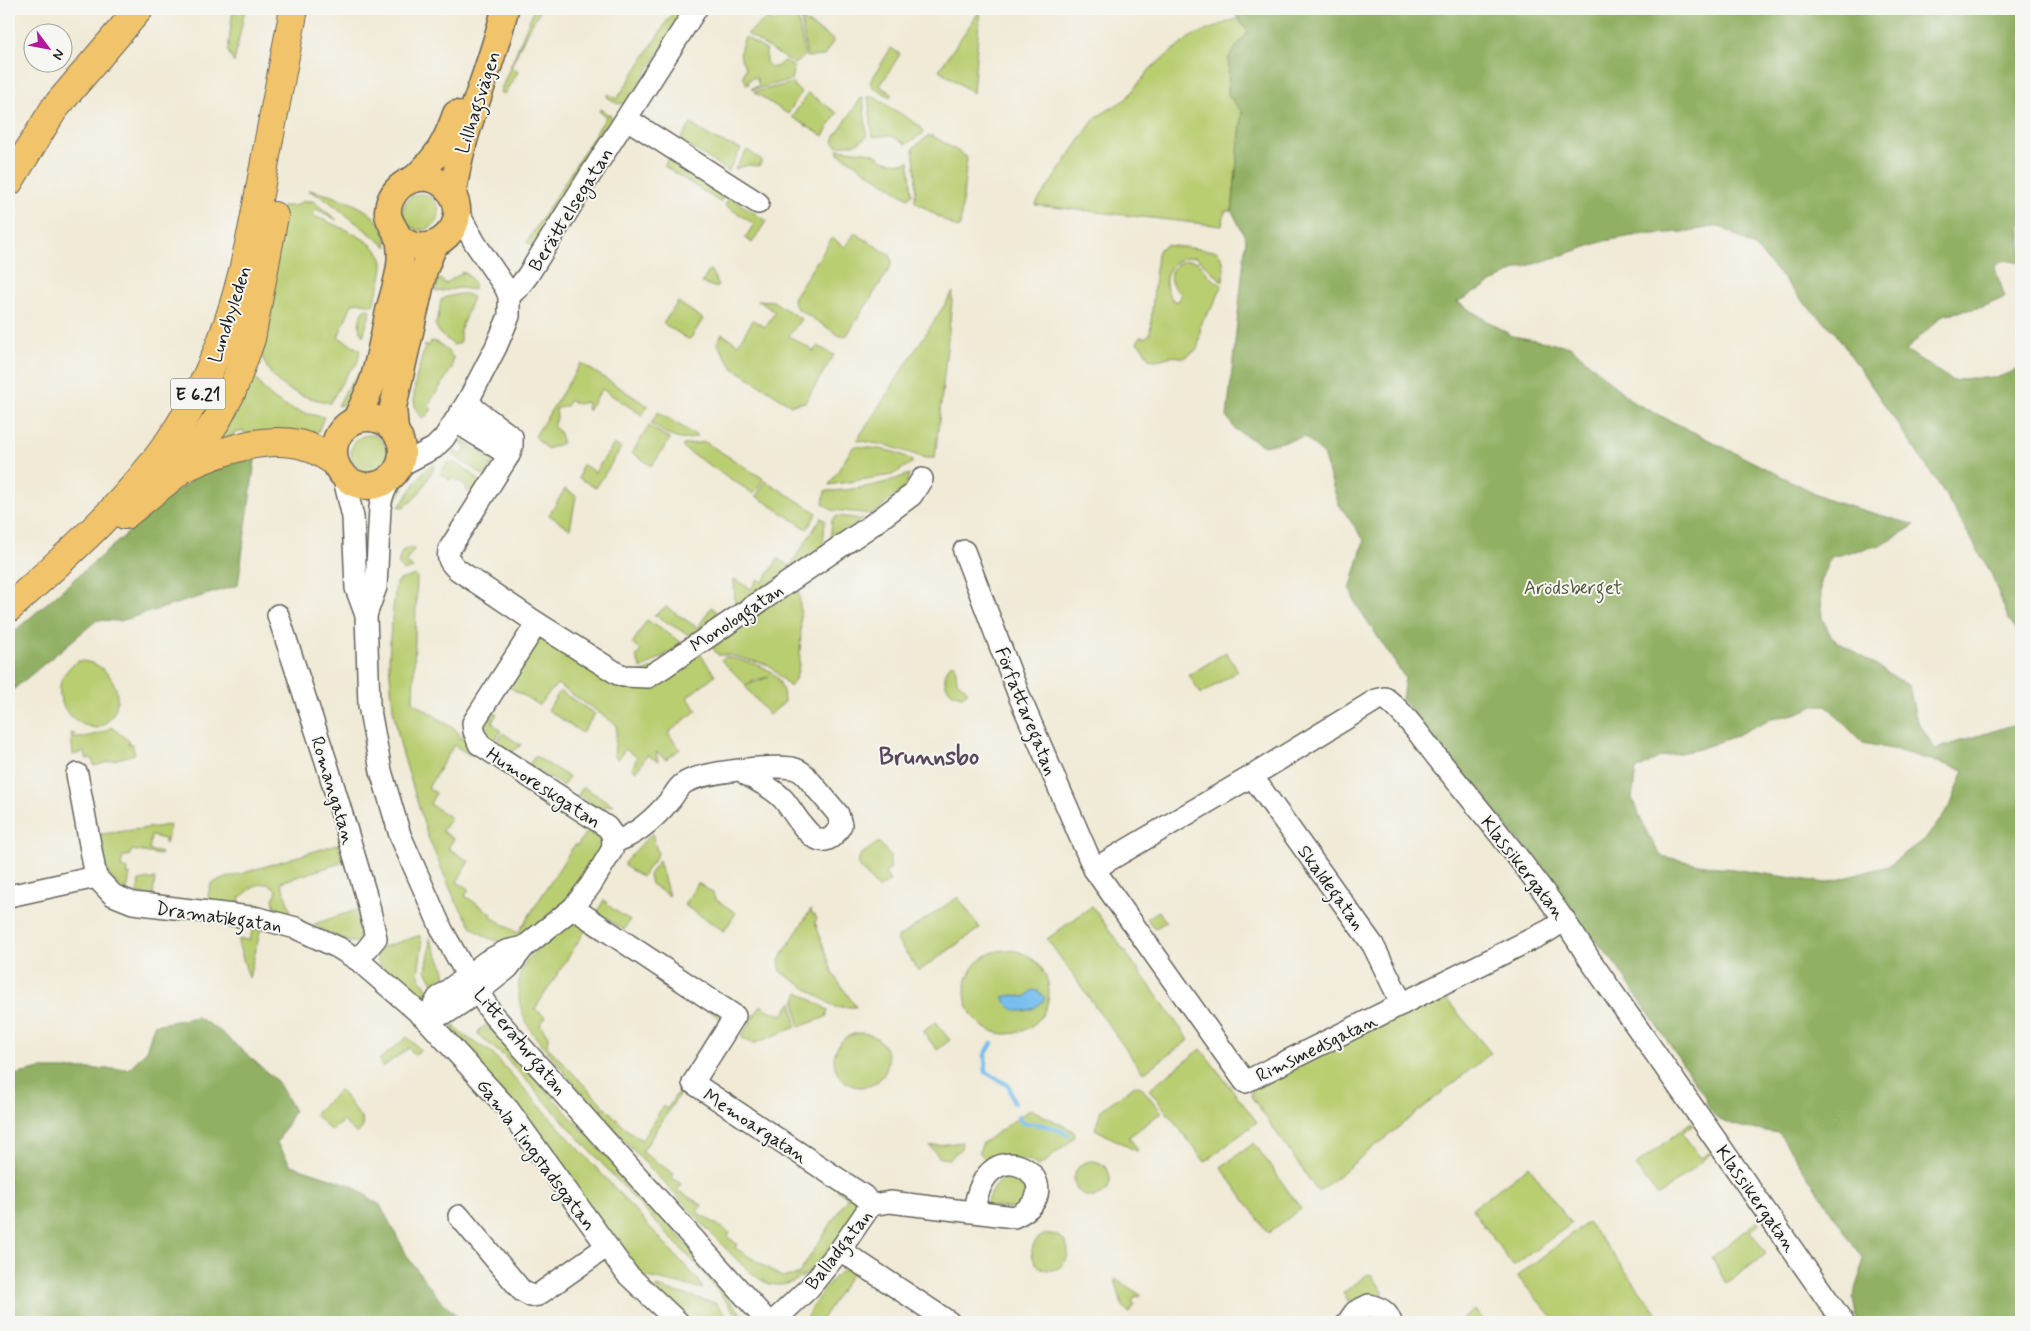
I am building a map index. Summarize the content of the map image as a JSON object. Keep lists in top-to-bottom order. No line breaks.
{"streets":{"highway":["Lundbyleden","E 6.21"],"main road":["Lillhagsvägen"],"street":["Berättelsegatan","Monologgatan","Författaregatan","Humoreskgatan","Romangatan","Klassikergatan","Skaldegatan","Dramatikgatan","Litteraturgatan","Rimsmedsgatan","Memoargatan","Gamla Tingstadsgatan","Balladgatan"]},"crossings":[["Lillhagsvägen","E 6.21"],["Lillhagsvägen","Litteraturgatan"],["Lundbyleden","E 6.21"],["E 6.21","Litteraturgatan"],["Monologgatan","Humoreskgatan"],["Författaregatan","Klassikergatan"],["Författaregatan","Rimsmedsgatan"],["Romangatan","Dramatikgatan"],["Klassikergatan","Skaldegatan"],["Klassikergatan","Rimsmedsgatan"],["Skaldegatan","Rimsmedsgatan"],["Dramatikgatan","Gamla Tingstadsgatan"],["Memoargatan","Balladgatan"]],"districts":["Brunnsbo"],"parks":["Arödsberget"],"north":"bottom right"}
